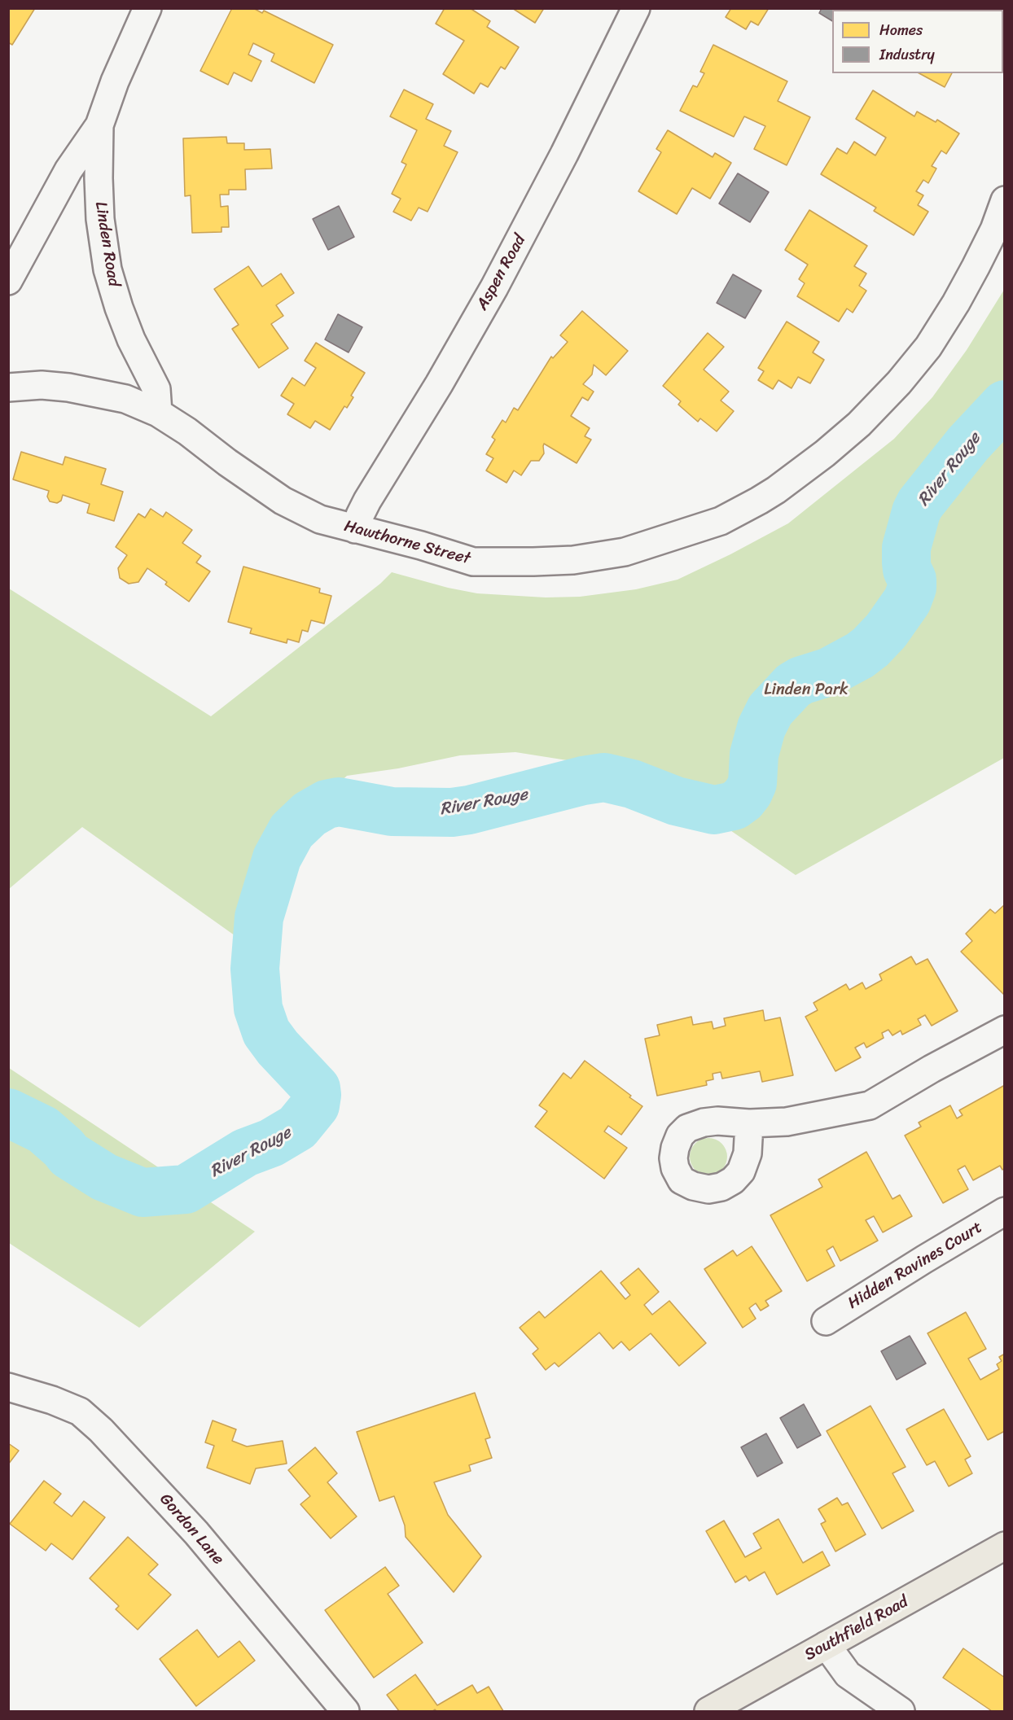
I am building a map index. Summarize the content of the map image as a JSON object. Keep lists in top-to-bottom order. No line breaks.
{"streets":{"main road":["Southfield Road"],"street":["Linden Road","Aspen Road","Hawthorne Street","Hidden Ravines Court","Gordon Lane"]},"crossings":[["Linden Road","Hawthorne Street"],["Aspen Road","Hawthorne Street"]],"water":["River Rouge"],"parks":["Linden Park"],"legend":["Homes","Industry"]}
